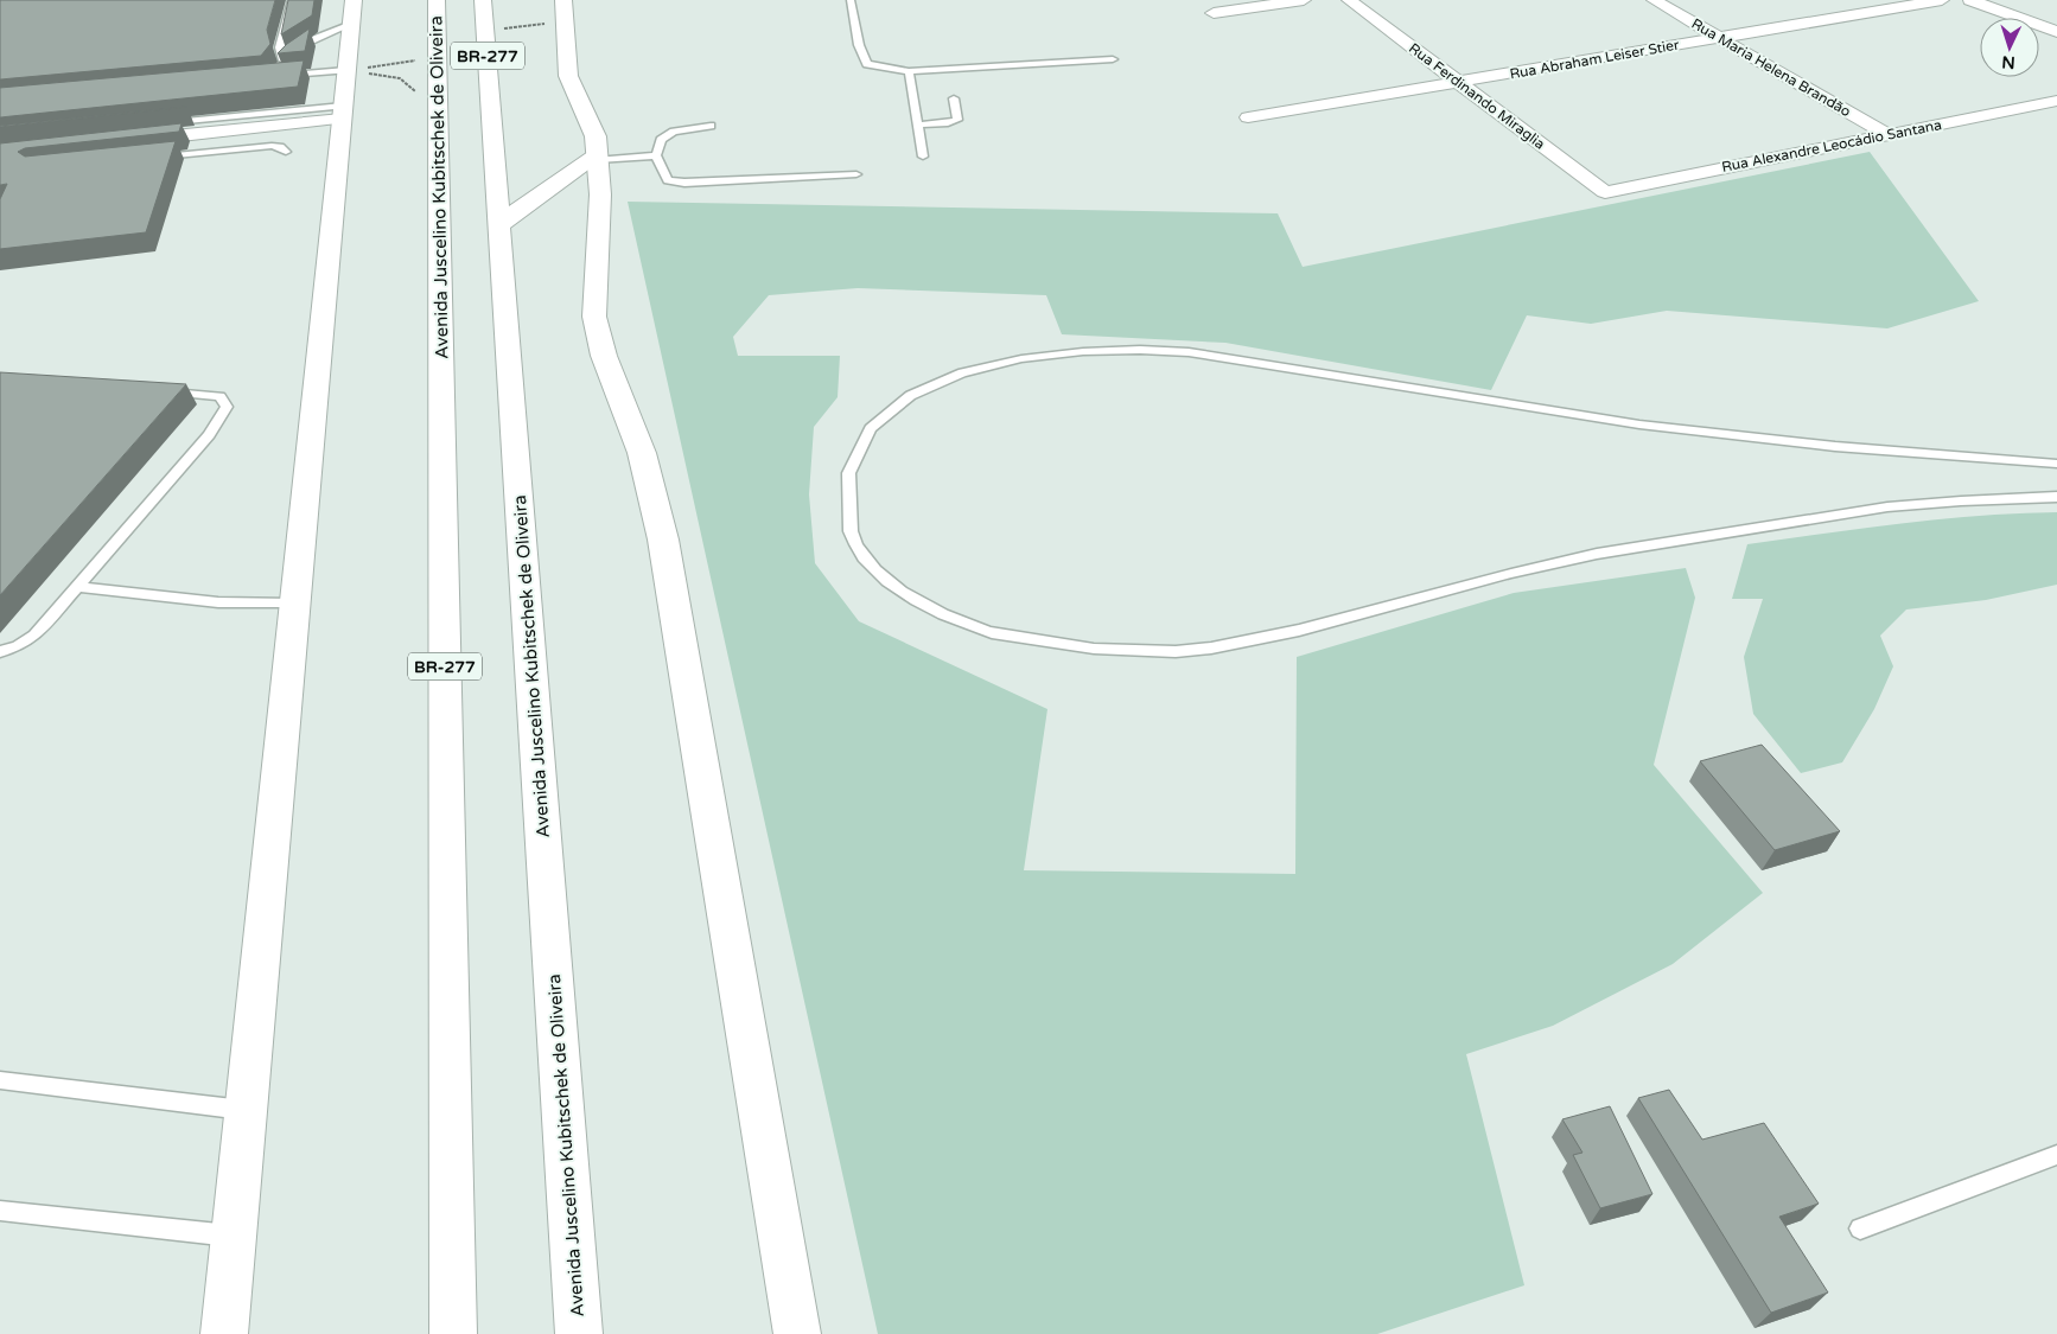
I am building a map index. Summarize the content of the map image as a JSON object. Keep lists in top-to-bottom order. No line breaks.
{"streets":{"main road":["BR-277","Avenida Juscelino Kubitschek de Oliveira"],"street":["Rua Abraham Leiser Stier","Rua Maria Helena Brandão","Rua Ferdinando Miraglia","Rua Alexandre Leocádio Santana"]},"crossings":[["Rua Abraham Leiser Stier","Rua Maria Helena Brandão"],["Rua Abraham Leiser Stier","Rua Ferdinando Miraglia"],["Rua Maria Helena Brandão","Rua Alexandre Leocádio Santana"],["Rua Ferdinando Miraglia","Rua Alexandre Leocádio Santana"]],"north":"bottom"}
